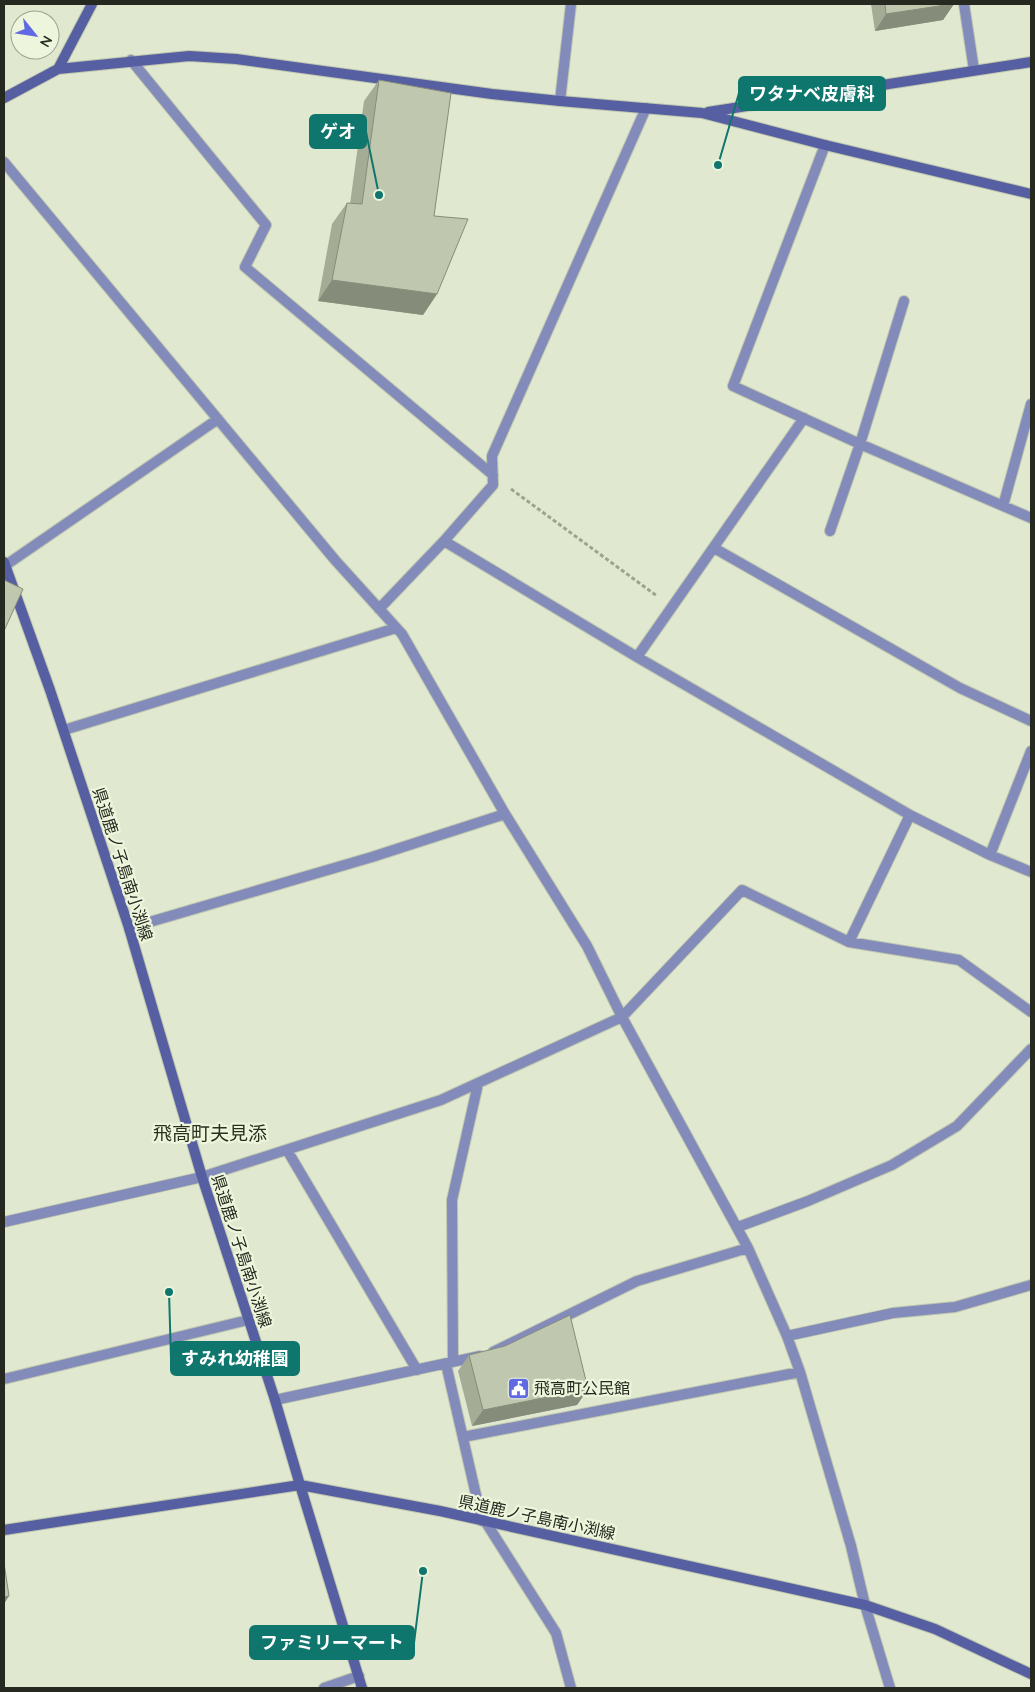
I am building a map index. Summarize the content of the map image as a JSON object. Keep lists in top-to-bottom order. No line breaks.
{"streets":{"street":["県道鹿ノ子島南小渕線"]},"districts":["飛高町夫見添"],"places":{"other":["ワタナベ皮膚科","ゲオ","すみれ幼稚園","ファミリーマート"],"public building":["飛高町公民館"]},"north":"bottom right"}
